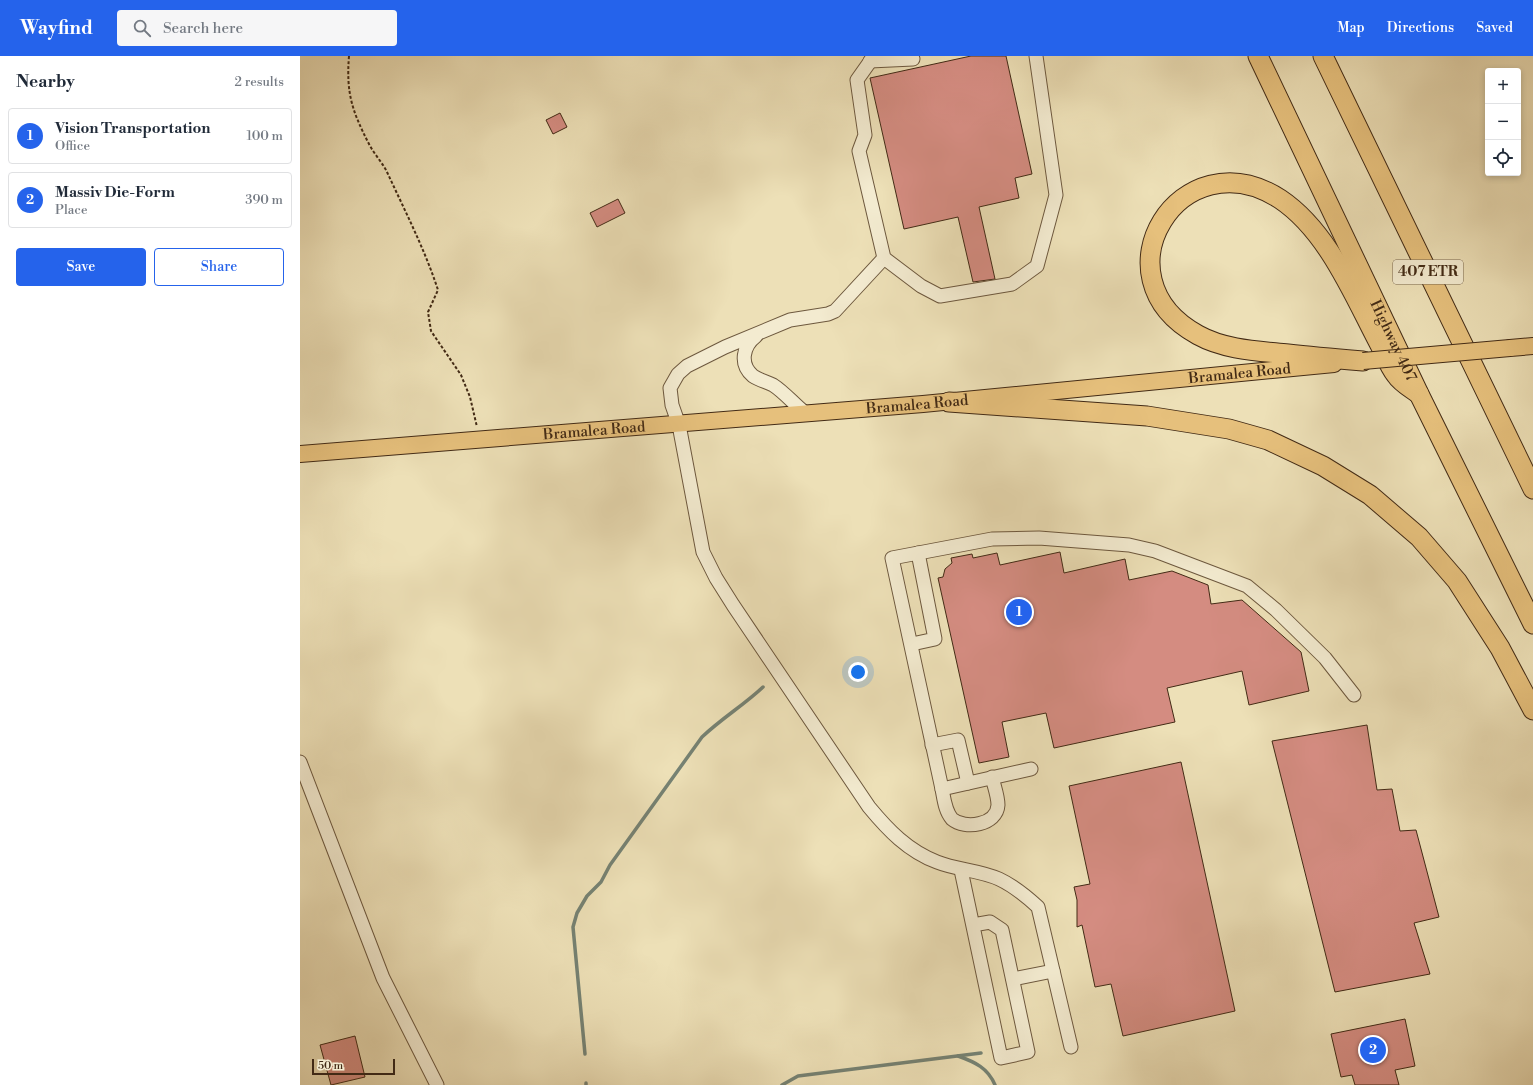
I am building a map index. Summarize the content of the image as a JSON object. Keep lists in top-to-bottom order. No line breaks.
{"streets":{"highway":["407 ETR","Highway 407"],"main road":["Bramalea Road"]},"scale_bar":"50 m","page":{"header":"Wayfind","search":"Search here","nav":["Map","Directions","Saved"],"heading":["Nearby","2 results"],"map_buttons":["+","−"],"list":[{"mark":"1","name":"Vision Transportation","note":"Office","value":"100 m"},{"mark":"2","name":"Massiv Die-Form","note":"Place","value":"390 m"}],"buttons":["Save","Share"],"pins":["1","2"],"scale":"50 m"}}
